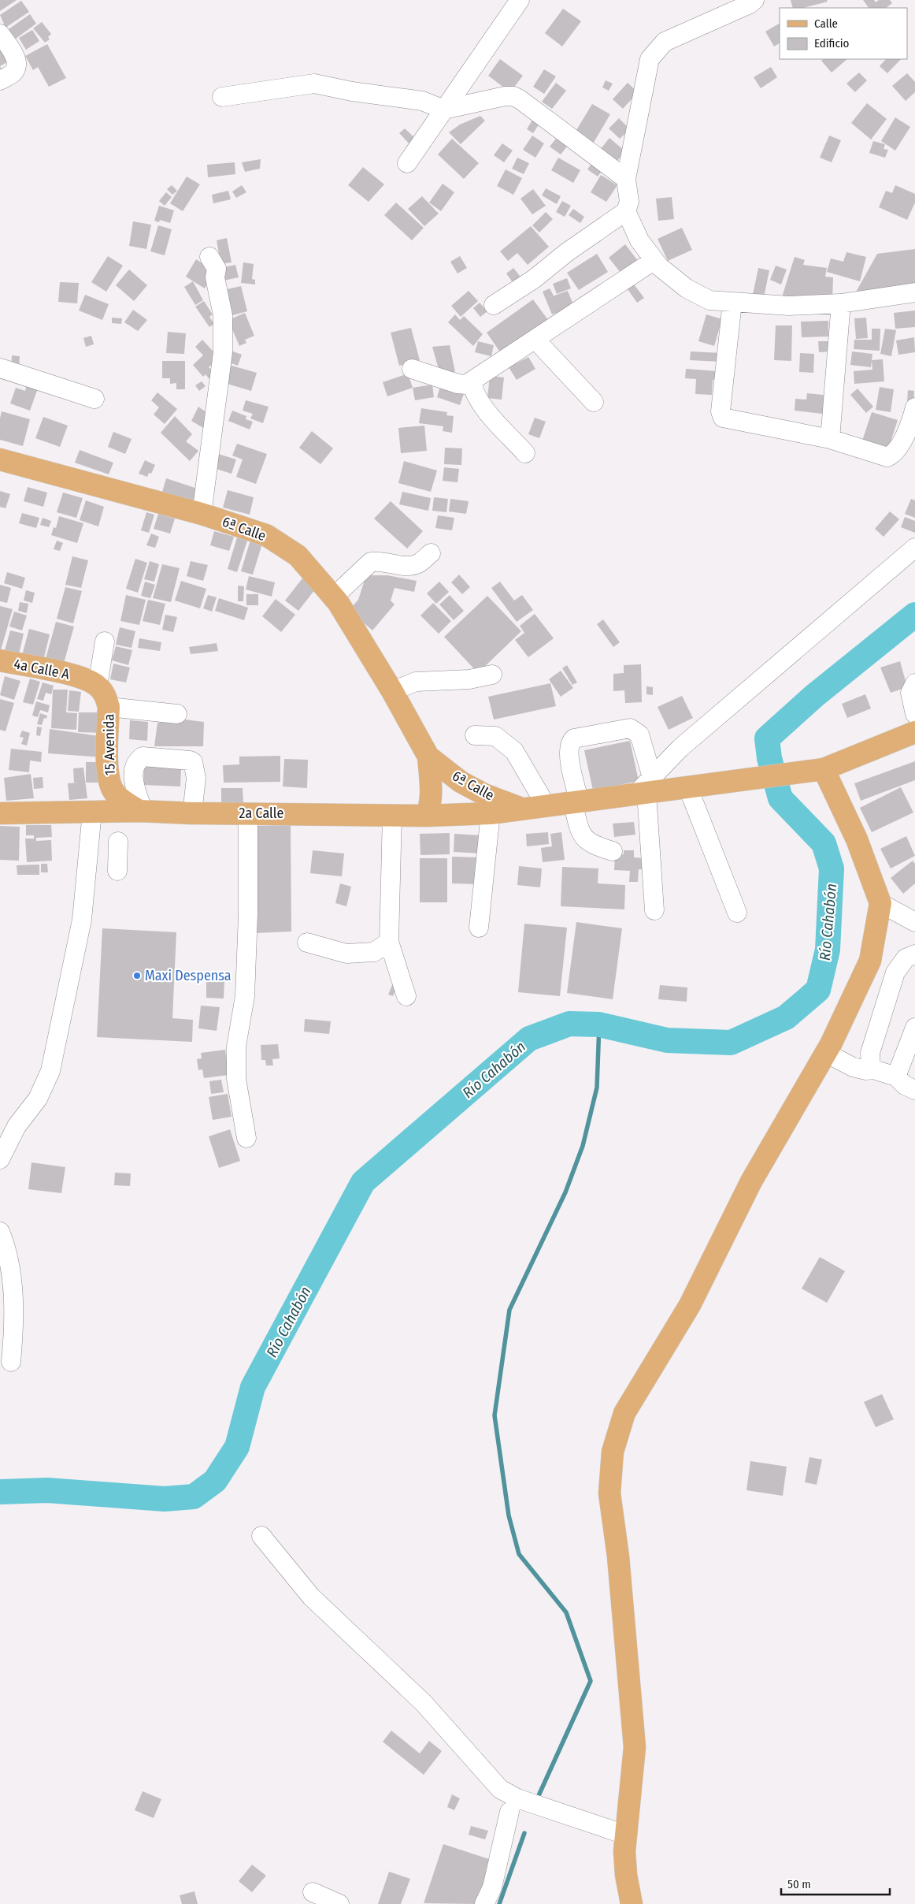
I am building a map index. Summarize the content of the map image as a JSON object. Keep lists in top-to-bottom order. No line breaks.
{"streets":{"main road":["6ª Calle","4a Calle A","15 Avenida","2a Calle"]},"crossings":[["6ª Calle","2a Calle"],["4a Calle A","15 Avenida"],["15 Avenida","2a Calle"]],"water":["Río Cahabón"],"places":["Maxi Despensa"],"legend":["Calle","Edificio"],"scale_bar":"50 m"}
